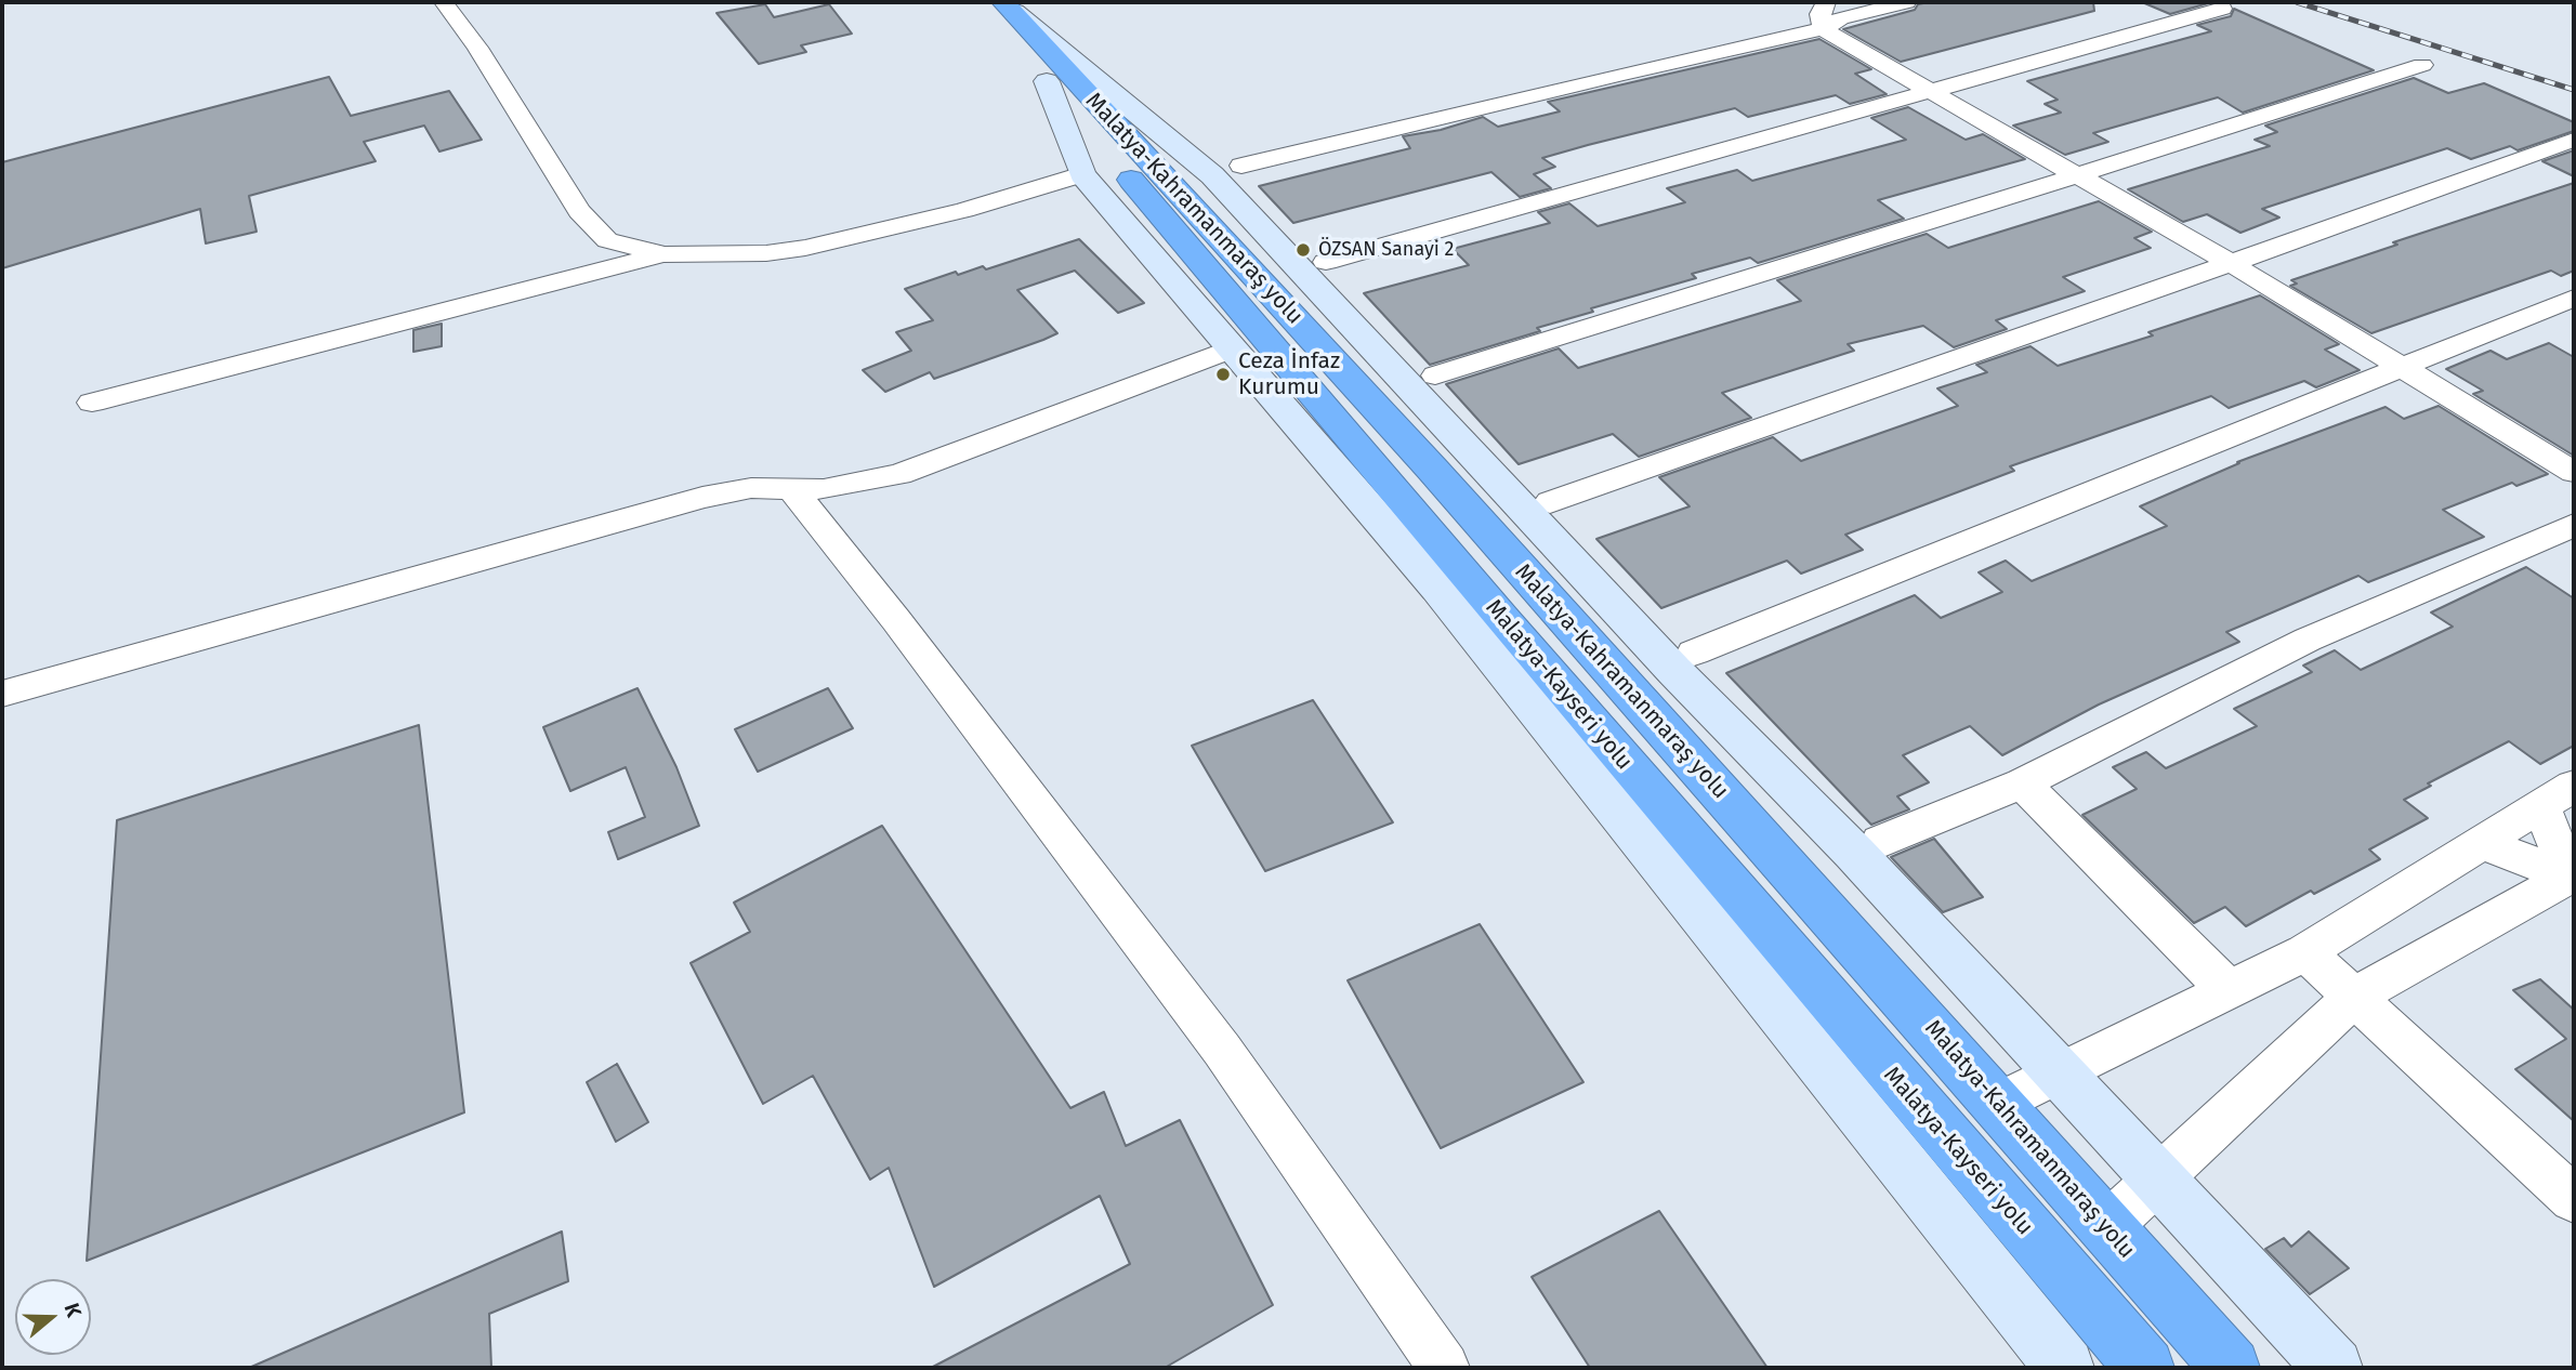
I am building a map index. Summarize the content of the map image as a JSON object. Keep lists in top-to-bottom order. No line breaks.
{"streets":{"highway":["Malatya-Kahramanmaraş yolu","Malatya-Kayseri yolu"]},"crossings":[["Malatya-Kahramanmaraş yolu","Malatya-Kayseri yolu"]],"places":["ÖZSAN Sanayi 2","Ceza İnfaz Kurumu"],"north":"right"}
